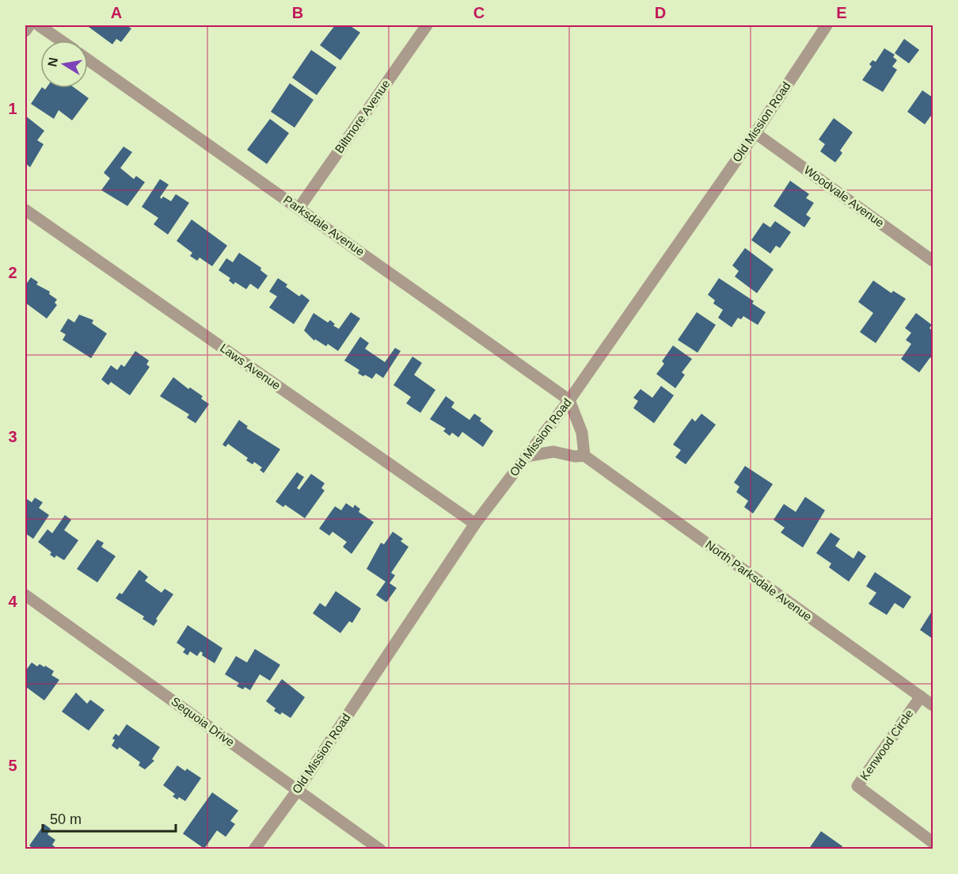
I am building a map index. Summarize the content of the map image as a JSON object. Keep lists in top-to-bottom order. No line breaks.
{"streets":{"street":["Biltmore Avenue","Old Mission Road","Woodvale Avenue","Parksdale Avenue","Laws Avenue","North Parksdale Avenue","Sequoia Drive","Kenwood Circle"]},"crossings":[["Biltmore Avenue","Parksdale Avenue"],["Old Mission Road","Woodvale Avenue"],["Old Mission Road","Parksdale Avenue"],["Old Mission Road","Laws Avenue"],["Old Mission Road","North Parksdale Avenue"],["Old Mission Road","Sequoia Drive"],["North Parksdale Avenue","Kenwood Circle"]],"scale_bar":"50 m","north":"left","grid":{"columns":["A","B","C","D","E"],"rows":["1","2","3","4","5"]}}
